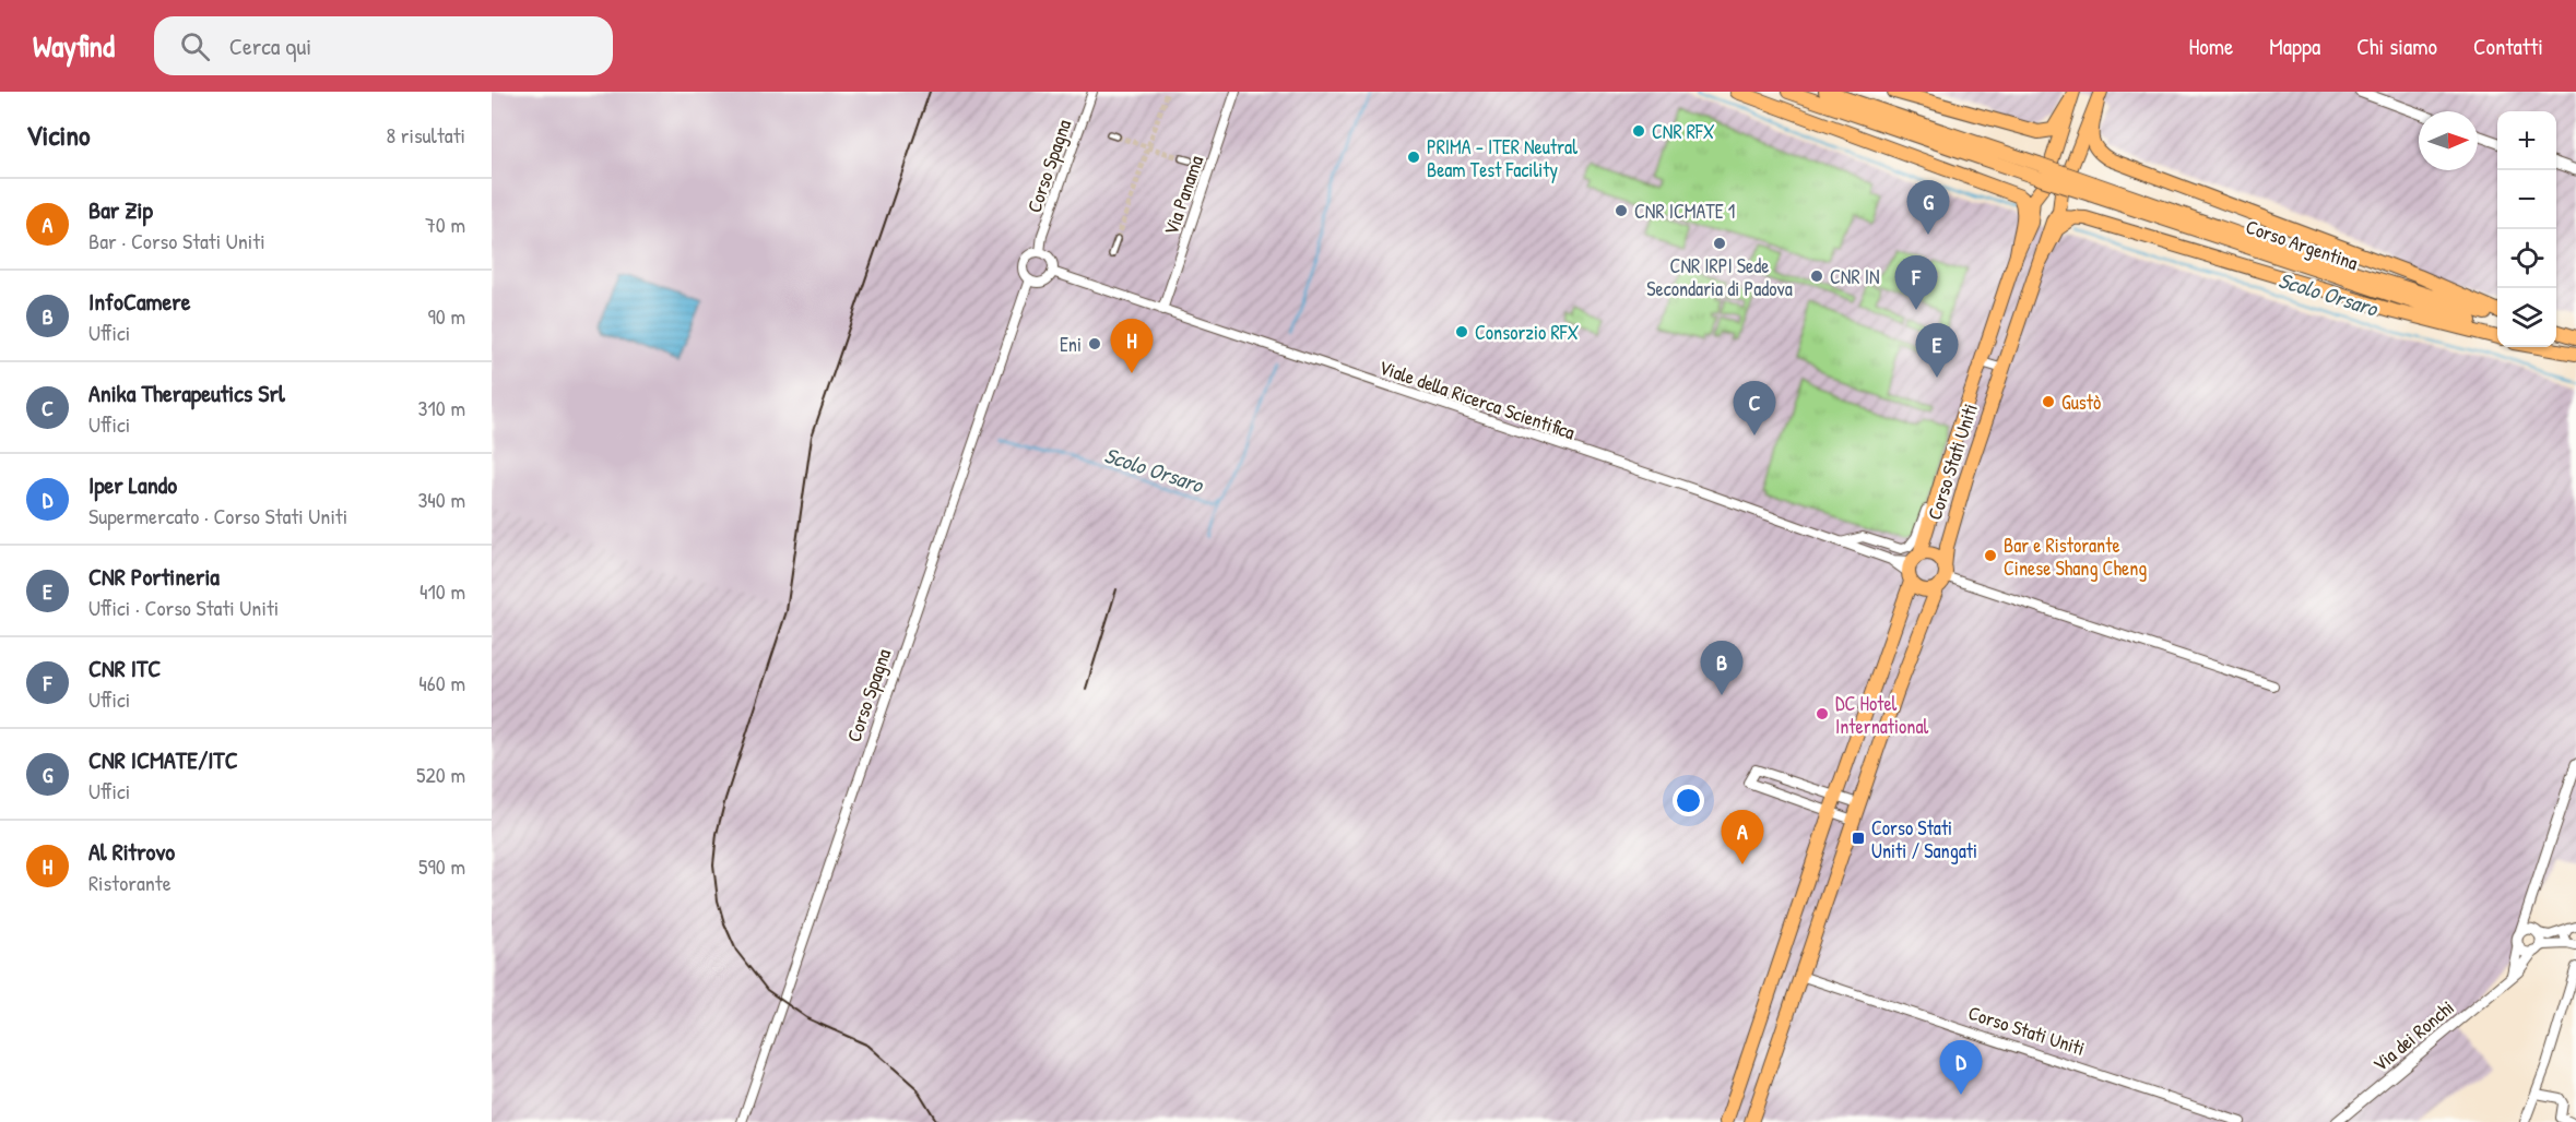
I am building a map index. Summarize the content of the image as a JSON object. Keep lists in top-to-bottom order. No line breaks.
{"streets":{"main road":["Corso Argentina","Corso Stati Uniti"],"street":["Corso Spagna","Via Panama","Viale della Ricerca Scientifica","Via dei Ronchi"]},"crossings":[["Corso Spagna","Viale della Ricerca Scientifica"],["Via Panama","Viale della Ricerca Scientifica"],["Viale della Ricerca Scientifica","Corso Stati Uniti"]],"water":["Scolo Orsaro"],"places":{"other":["CNR RFX","PRIMA - ITER Neutral Beam Test Facility","CNR ICMATE 1","CNR IRPI Sede Secondaria di Padova","CNR IN","Consorzio RFX","Eni","Gustò","Bar e Ristorante Cinese Shang Cheng","DC Hotel International"],"transit":["Corso Stati Uniti / Sangati"]},"north":"right","page":{"header":"Wayfind","search":"Cerca qui","nav":["Home","Mappa","Chi siamo","Contatti"],"heading":["Vicino","8 risultati"],"map_buttons":["+","−"],"list":[{"mark":"A","name":"Bar Zip","note":"Bar · Corso Stati Uniti","value":"70 m"},{"mark":"B","name":"InfoCamere","note":"Uffici","value":"90 m"},{"mark":"C","name":"Anika Therapeutics Srl","note":"Uffici","value":"310 m"},{"mark":"D","name":"Iper Lando","note":"Supermercato · Corso Stati Uniti","value":"340 m"},{"mark":"E","name":"CNR Portineria","note":"Uffici · Corso Stati Uniti","value":"410 m"},{"mark":"F","name":"CNR ITC","note":"Uffici","value":"460 m"},{"mark":"G","name":"CNR ICMATE/ITC","note":"Uffici","value":"520 m"},{"mark":"H","name":"Al Ritrovo","note":"Ristorante","value":"590 m"}],"pins":["G","F","H","E","C","B","A","D"]}}
